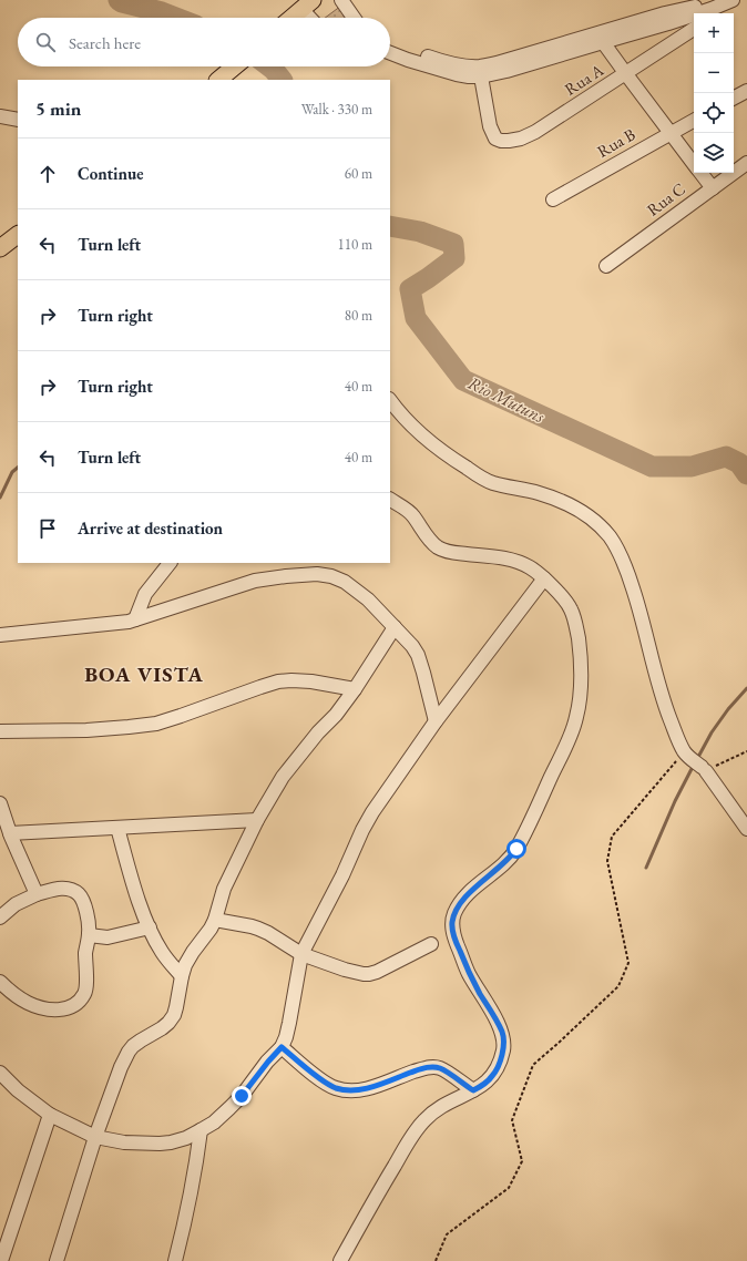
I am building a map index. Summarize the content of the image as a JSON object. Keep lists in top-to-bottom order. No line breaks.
{"streets":{"street":["Rua A","Rua B","Rua C"]},"districts":["BOA VISTA"],"water":["Rio Mutuns"],"page":{"map_buttons":["+","−"],"search":"Search here","heading":["5 min","Walk · 330 m"],"list":[["Continue","60 m"],["Turn left","110 m"],["Turn right","80 m"],["Turn right","40 m"],["Turn left","40 m"],"Arrive at destination"]}}
